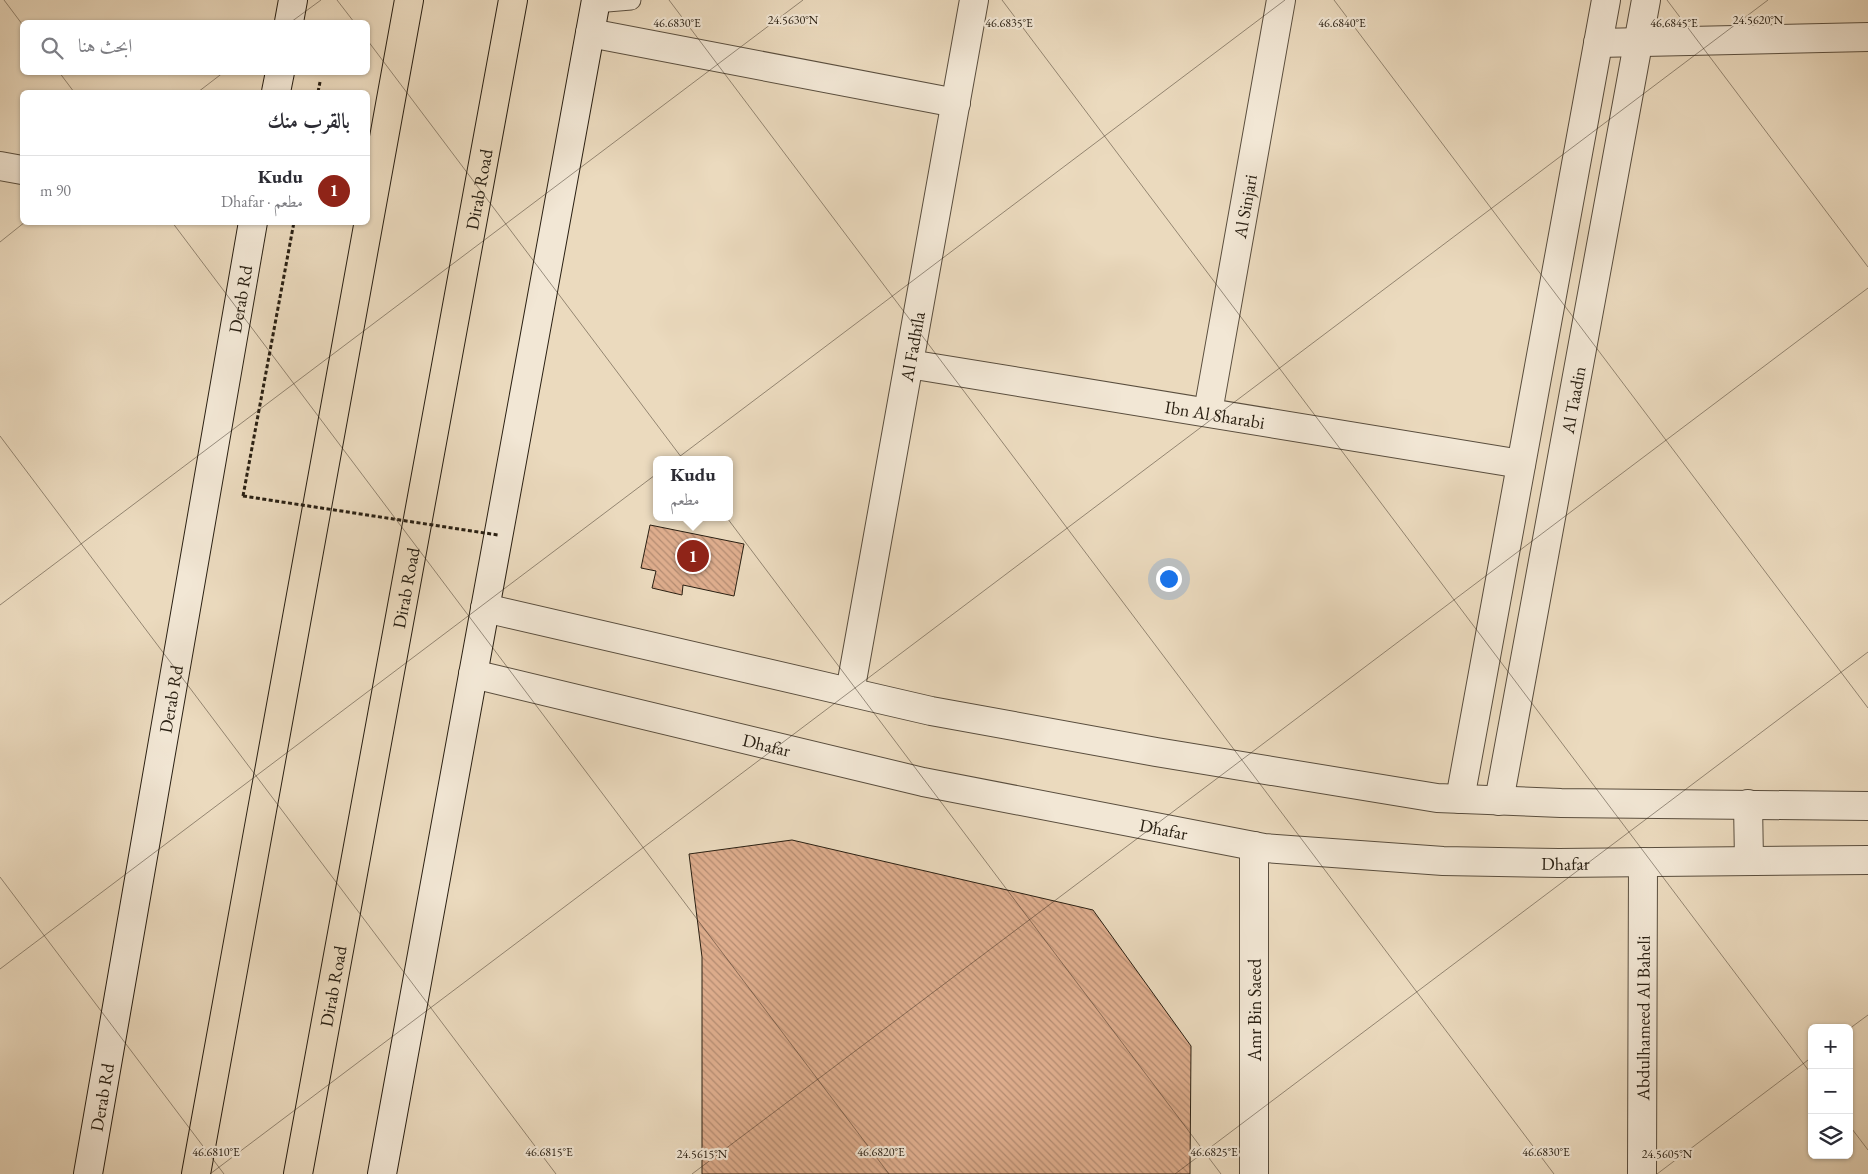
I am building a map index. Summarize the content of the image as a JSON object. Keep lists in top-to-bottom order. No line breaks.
{"streets":{"highway":["Dirab Road"],"street":["Al Sinjari","Derab Rd","Al Fadhila","Al Taadin","Ibn Al Sharabi","Dhafar","Amr Bin Saeed","Abdulhameed Al Baheli"]},"crossings":[["Al Sinjari","Ibn Al Sharabi"],["Al Fadhila","Ibn Al Sharabi"],["Dhafar","Amr Bin Saeed"],["Dhafar","Abdulhameed Al Baheli"]],"page":{"search":"ابحث هنا","heading":"بالقرب منك","list":[{"mark":"1","name":"Kudu","note":"مطعم · Dhafar","value":"90 m"}],"popup":["Kudu","مطعم"],"pins":"1","map_buttons":["+","−"]},"coordinates":["24.5630°N","24.5620°N","46.6830°E","46.6835°E","46.6840°E","46.6845°E","46.6810°E","46.6815°E","46.6820°E","46.6825°E","24.5615°N","24.5605°N"]}
